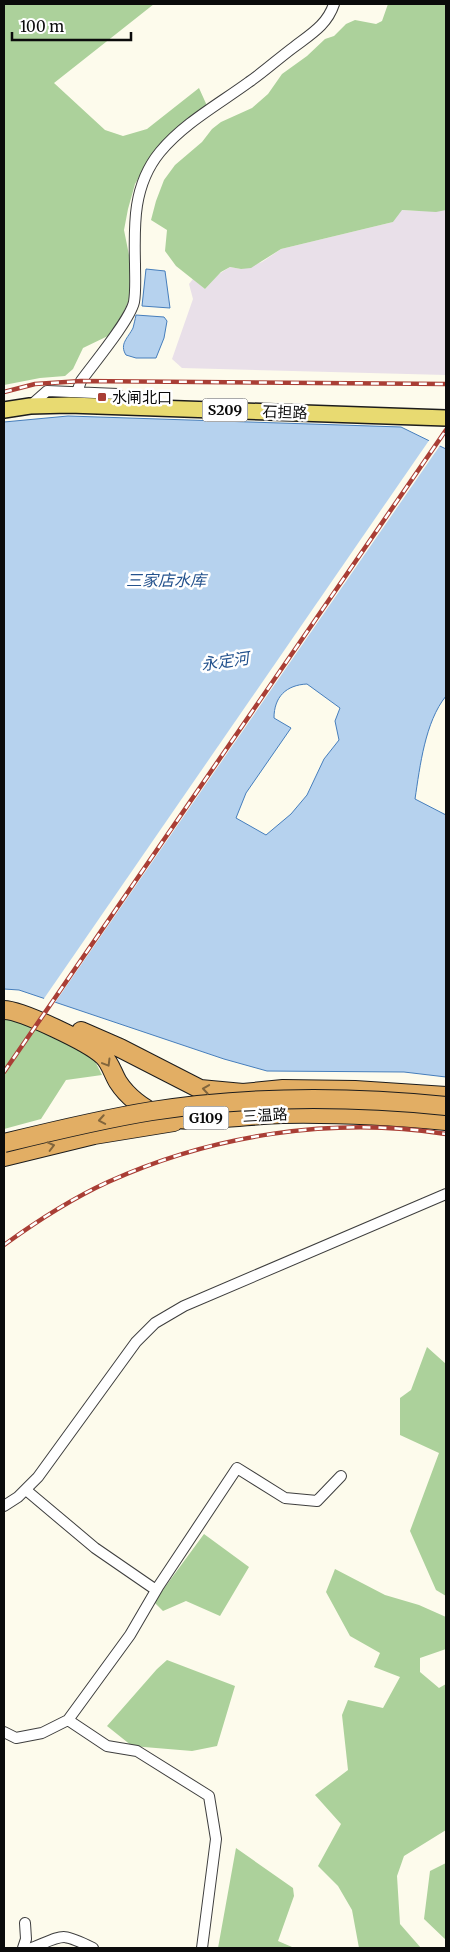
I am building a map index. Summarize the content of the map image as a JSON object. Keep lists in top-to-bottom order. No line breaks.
{"streets":{"highway":["三温路","G109"],"main road":["S209","石担路"]},"water":["三家店水库","永定河"],"places":{"transit":["水闸北口"]},"scale_bar":"100 m"}
